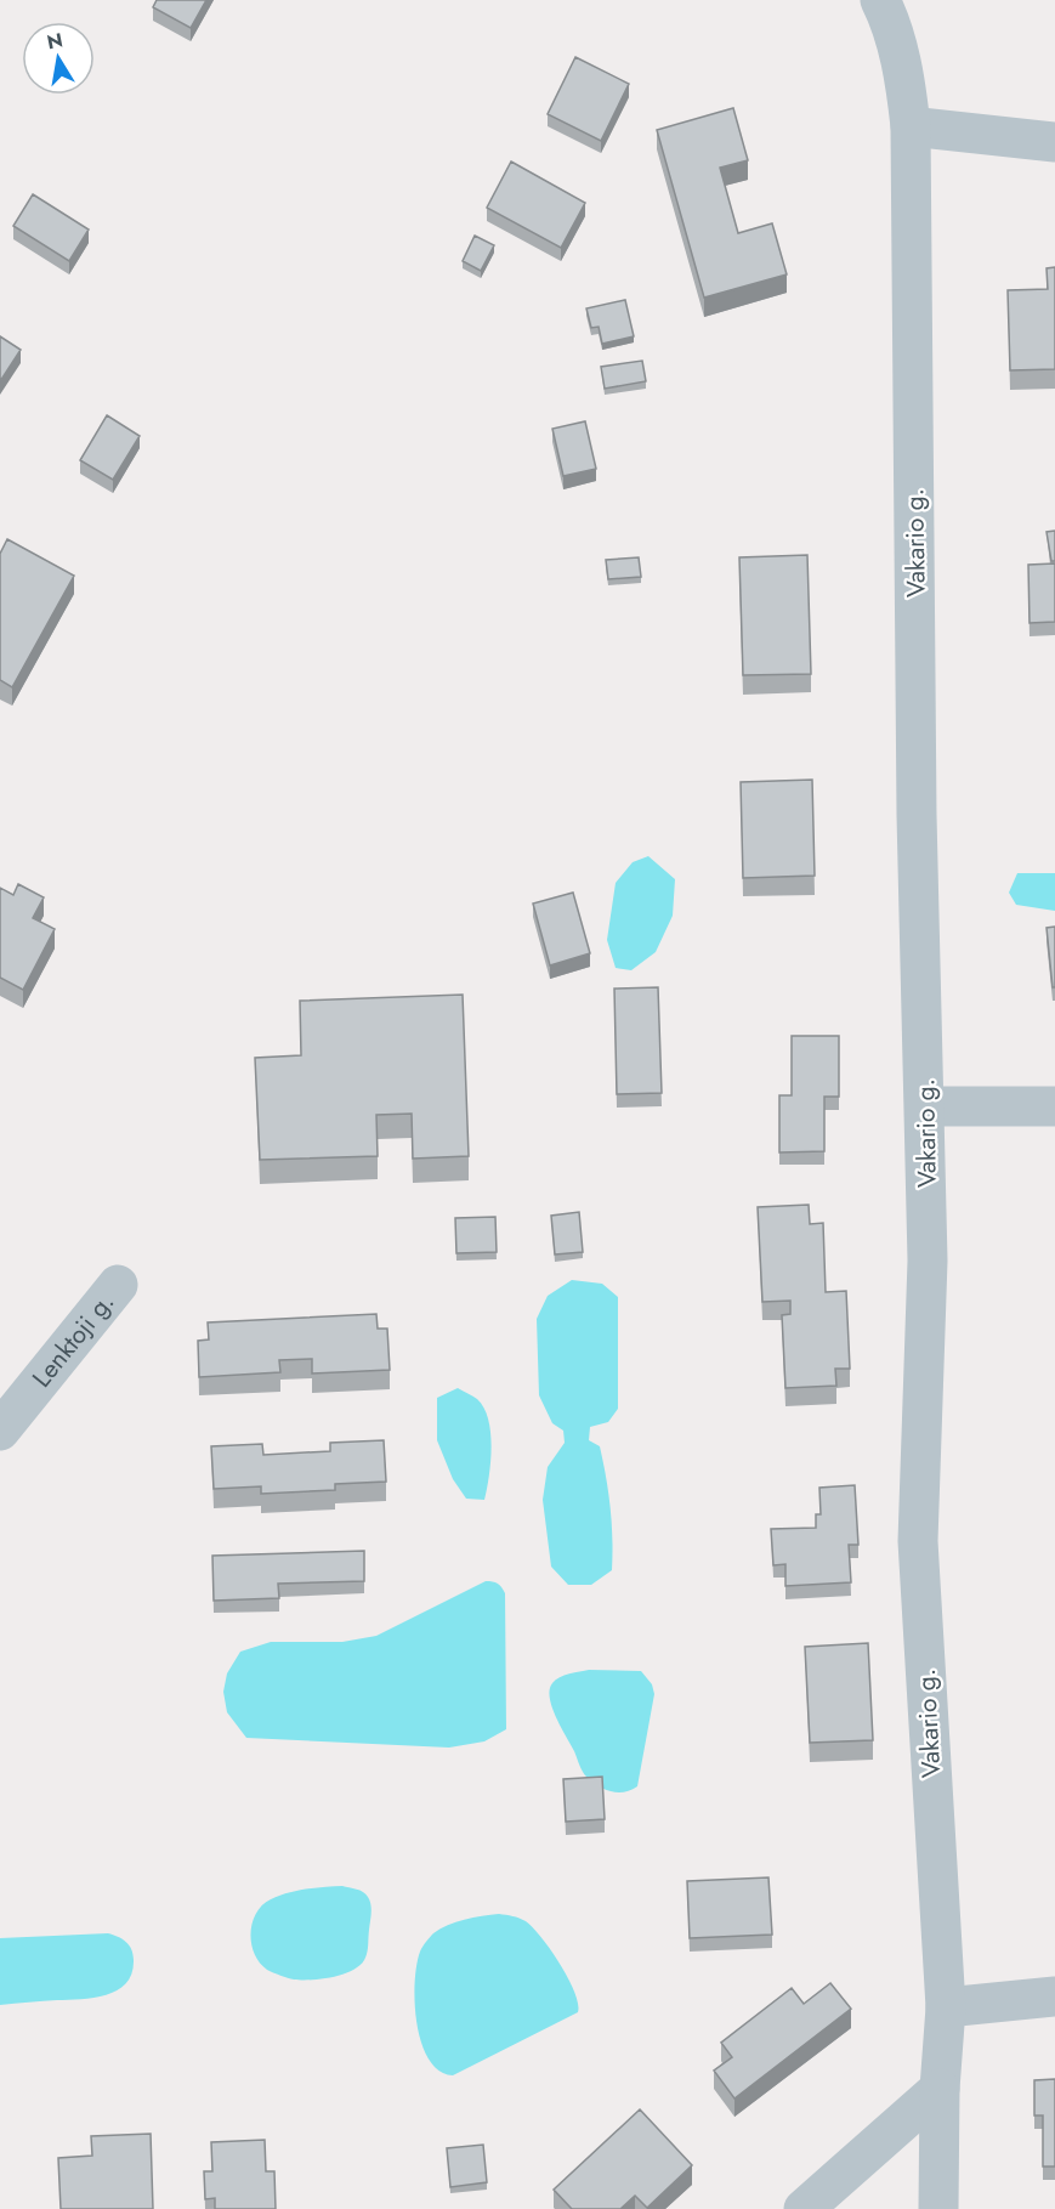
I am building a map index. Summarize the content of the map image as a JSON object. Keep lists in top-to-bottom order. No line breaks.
{"streets":{"street":["Vakario g.","Lenktoji g."]},"north":"top"}
